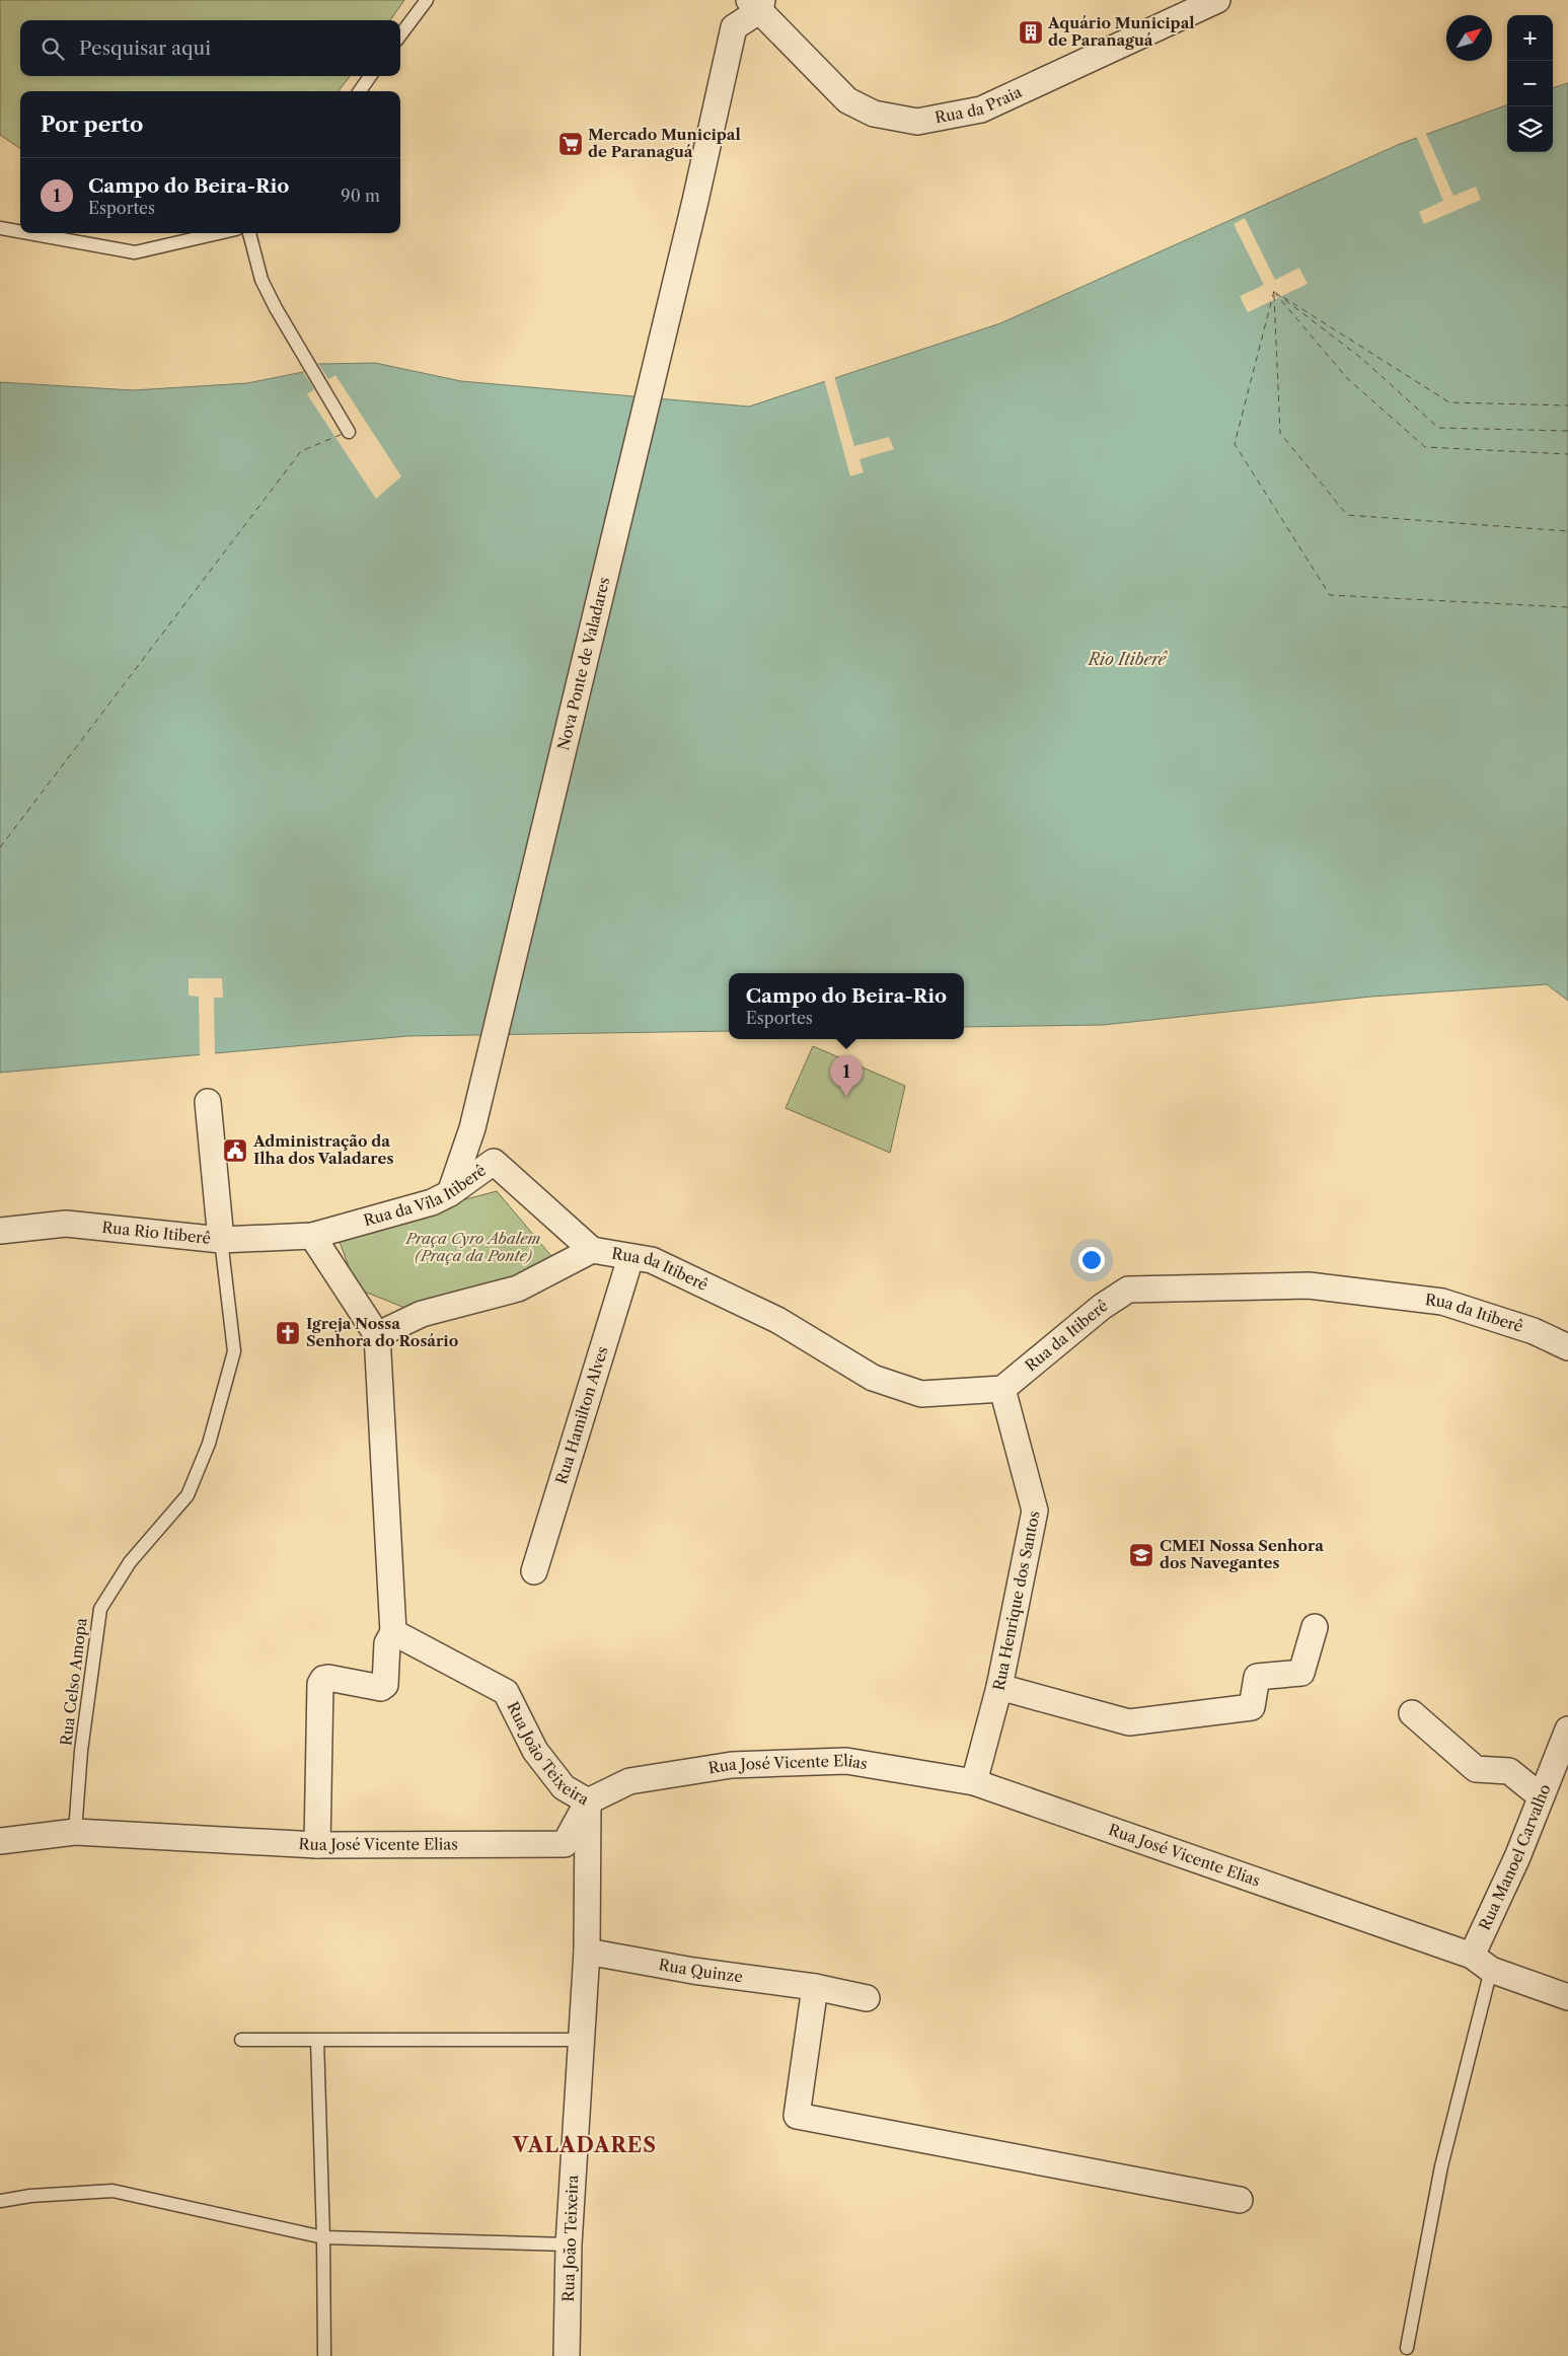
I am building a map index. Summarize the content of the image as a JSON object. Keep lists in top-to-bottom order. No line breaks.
{"streets":{"street":["Rua da Praia","Nova Ponte de Valadares","Rua da Vila Itiberê","Rua Rio Itiberê","Rua da Itiberê","Rua Hamilton Alves","Rua Henrique dos Santos","Rua João Teixeira","Rua José Vicente Elias","Rua Manoel Carvalho","Rua Quinze"],"lane":["Rua Celso Amopa"]},"crossings":[["Rua da Praia","Nova Ponte de Valadares"],["Nova Ponte de Valadares","Rua da Vila Itiberê"],["Rua da Vila Itiberê","Rua Rio Itiberê"],["Rua da Vila Itiberê","Rua da Itiberê"],["Rua Rio Itiberê","Rua Celso Amopa"],["Rua da Itiberê","Rua Hamilton Alves"],["Rua da Itiberê","Rua Henrique dos Santos"],["Rua Henrique dos Santos","Rua José Vicente Elias"],["Rua Celso Amopa","Rua José Vicente Elias"],["Rua João Teixeira","Rua José Vicente Elias"],["Rua João Teixeira","Rua Quinze"],["Rua José Vicente Elias","Rua Manoel Carvalho"]],"districts":["VALADARES"],"water":["Rio Itiberê"],"parks":["Praça Cyro Abalem (Praça da Ponte)"],"places":{"building":["Aquário Municipal de Paranaguá"],"supermarket":["Mercado Municipal de Paranaguá"],"public building":["Administração da Ilha dos Valadares"],"church":["Igreja Nossa Senhora do Rosário"],"school or university":["CMEI Nossa Senhora dos Navegantes"]},"north":"top right","page":{"map_buttons":["+","−"],"search":"Pesquisar aqui","heading":"Por perto","list":[{"mark":"1","name":"Campo do Beira-Rio","note":"Esportes","value":"90 m"}],"popup":["Campo do Beira-Rio","Esportes"],"pins":"1"}}
